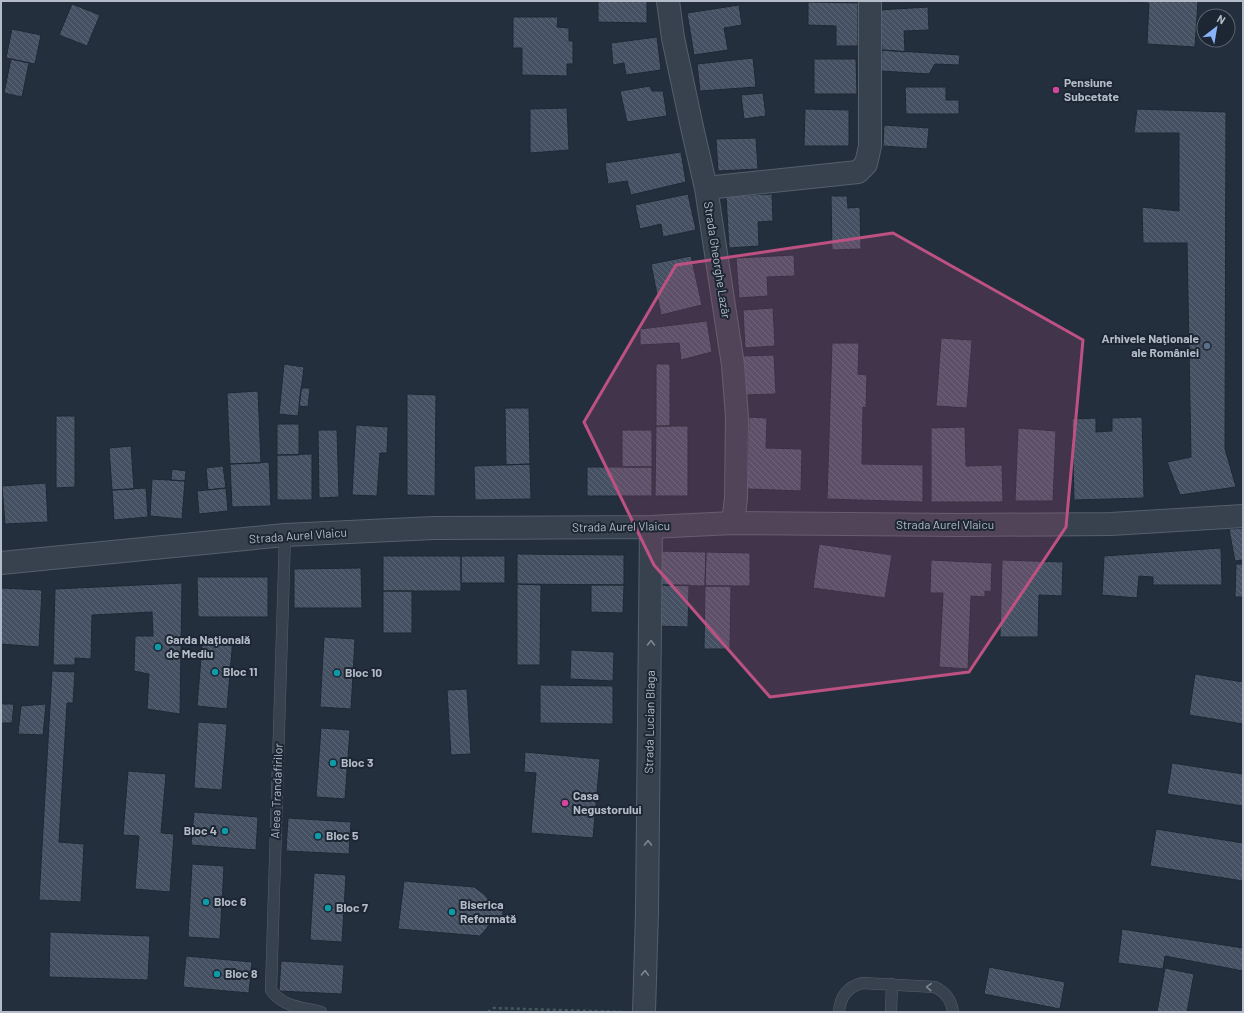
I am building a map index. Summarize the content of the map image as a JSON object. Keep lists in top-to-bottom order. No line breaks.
{"streets":{"street":["Strada Gheorghe Lazăr","Strada Aurel Vlaicu","Strada Lucian Blaga"],"lane":["Aleea Trandafirilor"]},"crossings":[["Strada Gheorghe Lazăr","Strada Aurel Vlaicu"],["Strada Aurel Vlaicu","Strada Lucian Blaga"],["Strada Aurel Vlaicu","Aleea Trandafirilor"]],"one_way":["Strada Lucian Blaga"],"places":["Pensiune Subcetate","Arhivele Naționale ale României","Garda Națională de Mediu","Bloc 11","Bloc 10","Bloc 3","Casa Negustorului","Bloc 4","Bloc 5","Bloc 6","Bloc 7","Biserica Reformată","Bloc 8"],"north":"top right"}
